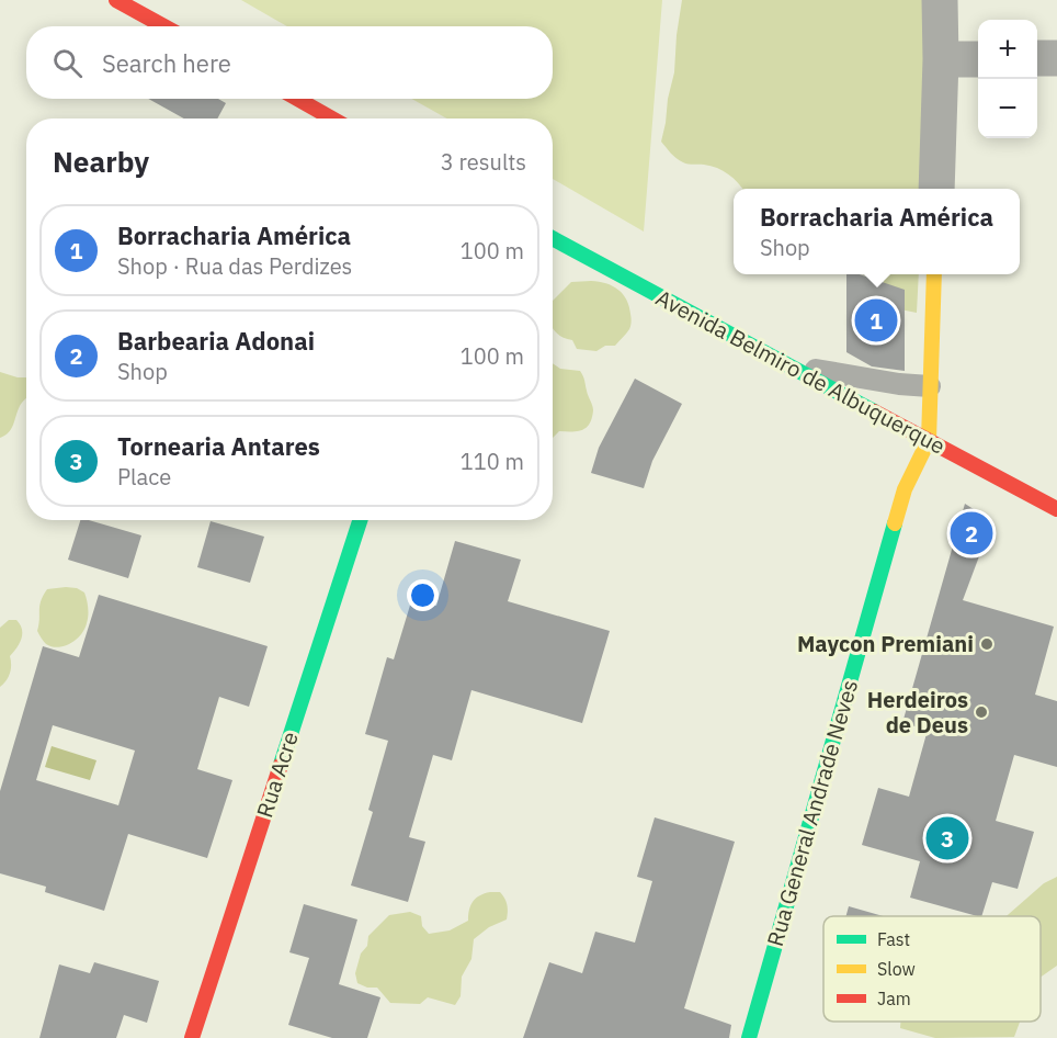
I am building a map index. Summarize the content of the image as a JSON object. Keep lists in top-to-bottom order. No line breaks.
{"streets":{"street":["Avenida Belmiro de Albuquerque","Rua Acre","Rua General Andrade Neves"]},"crossings":[["Avenida Belmiro de Albuquerque","Rua General Andrade Neves"]],"places":["Maycon Premiani","Herdeiros de Deus"],"legend":["Fast","Slow","Jam"],"page":{"map_buttons":["+","−"],"search":"Search here","heading":["Nearby","3 results"],"popup":["Borracharia América","Shop"],"list":[{"mark":"1","name":"Borracharia América","note":"Shop · Rua das Perdizes","value":"100 m"},{"mark":"2","name":"Barbearia Adonai","note":"Shop","value":"100 m"},{"mark":"3","name":"Tornearia Antares","note":"Place","value":"110 m"}],"pins":["1","2","3"]}}
